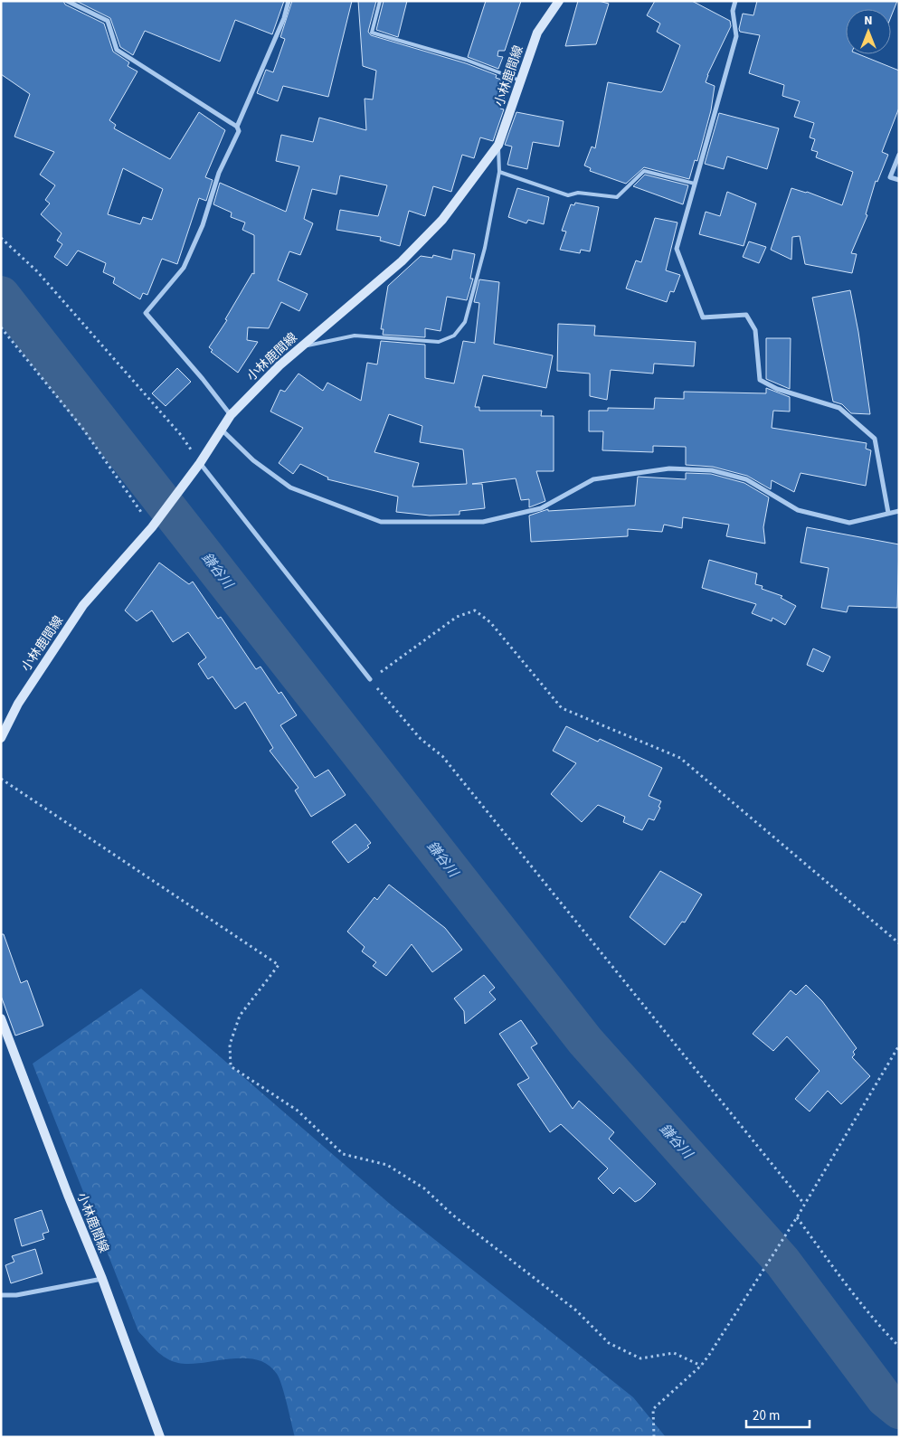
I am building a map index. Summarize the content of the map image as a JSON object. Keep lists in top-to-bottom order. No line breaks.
{"streets":{"main road":["小林鹿間線"]},"water":["鎌谷川"],"scale_bar":"20 m","north":"top"}
